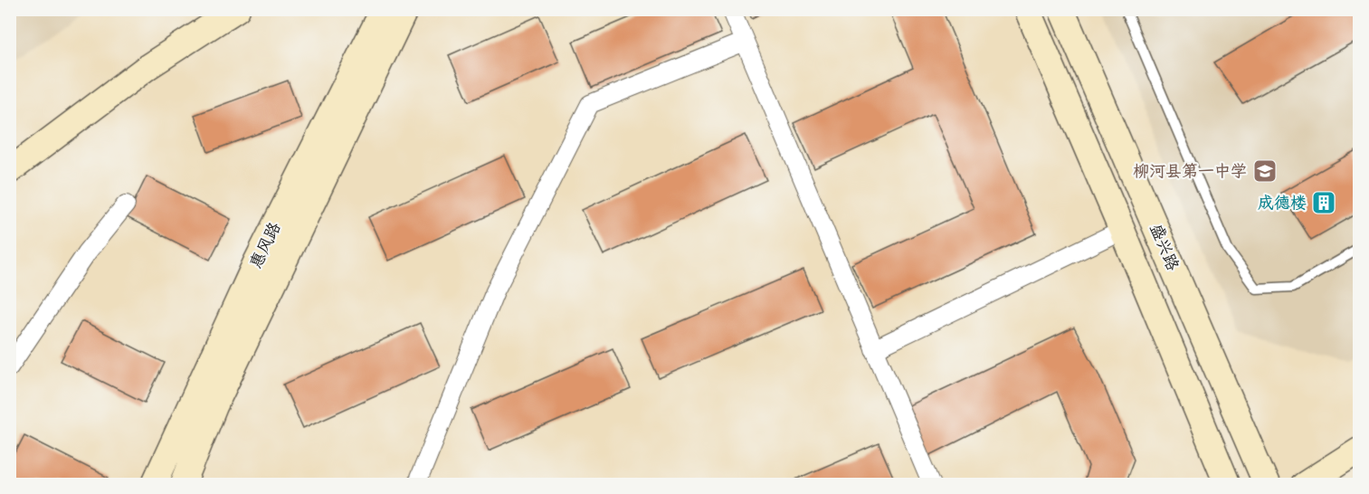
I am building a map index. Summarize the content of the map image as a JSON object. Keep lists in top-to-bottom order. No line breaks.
{"streets":{"street":["惠风路","盛兴路"]},"places":{"school or university":["柳河县第一中学"],"building":["成德楼"]}}
